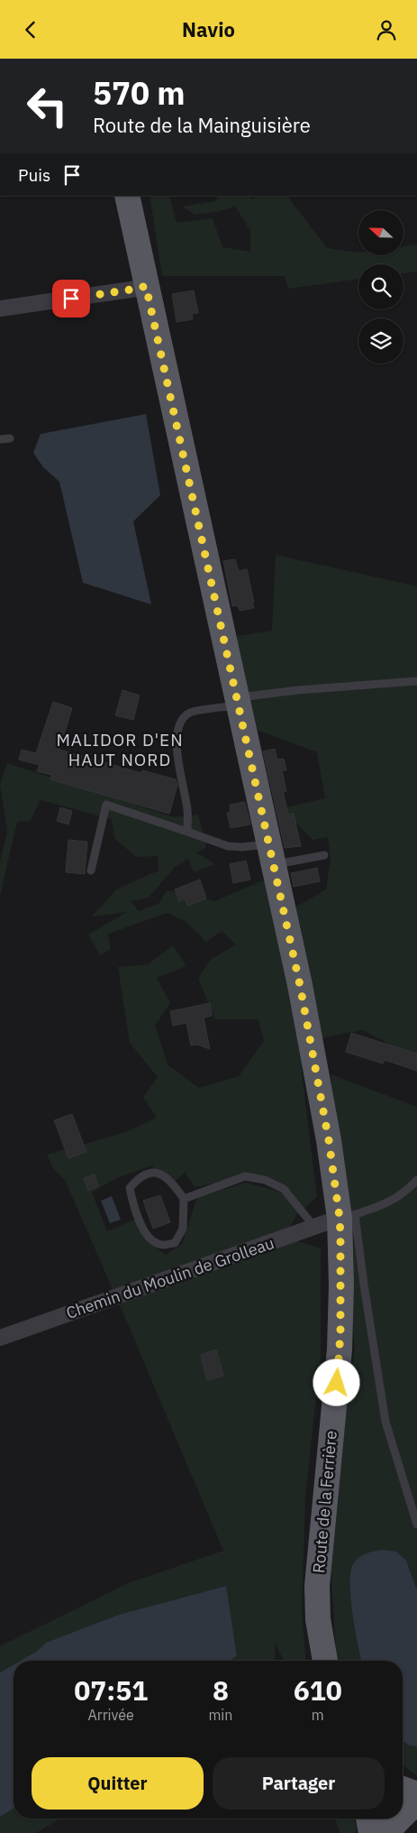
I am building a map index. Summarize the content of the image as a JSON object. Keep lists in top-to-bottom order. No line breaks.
{"streets":{"main road":["Route de la Ferrière"],"street":["Chemin du Moulin de Grolleau"]},"crossings":[["Chemin du Moulin de Grolleau","Route de la Ferrière"]],"districts":["MALIDOR D'EN HAUT NORD"],"north":"left","page":{"header":"Navio","turn":["570 m","Route de la Mainguisière"],"then":"Puis","eta":["07:51","Arrivée","8","min","610","m"],"buttons":["Quitter","Partager"]}}
